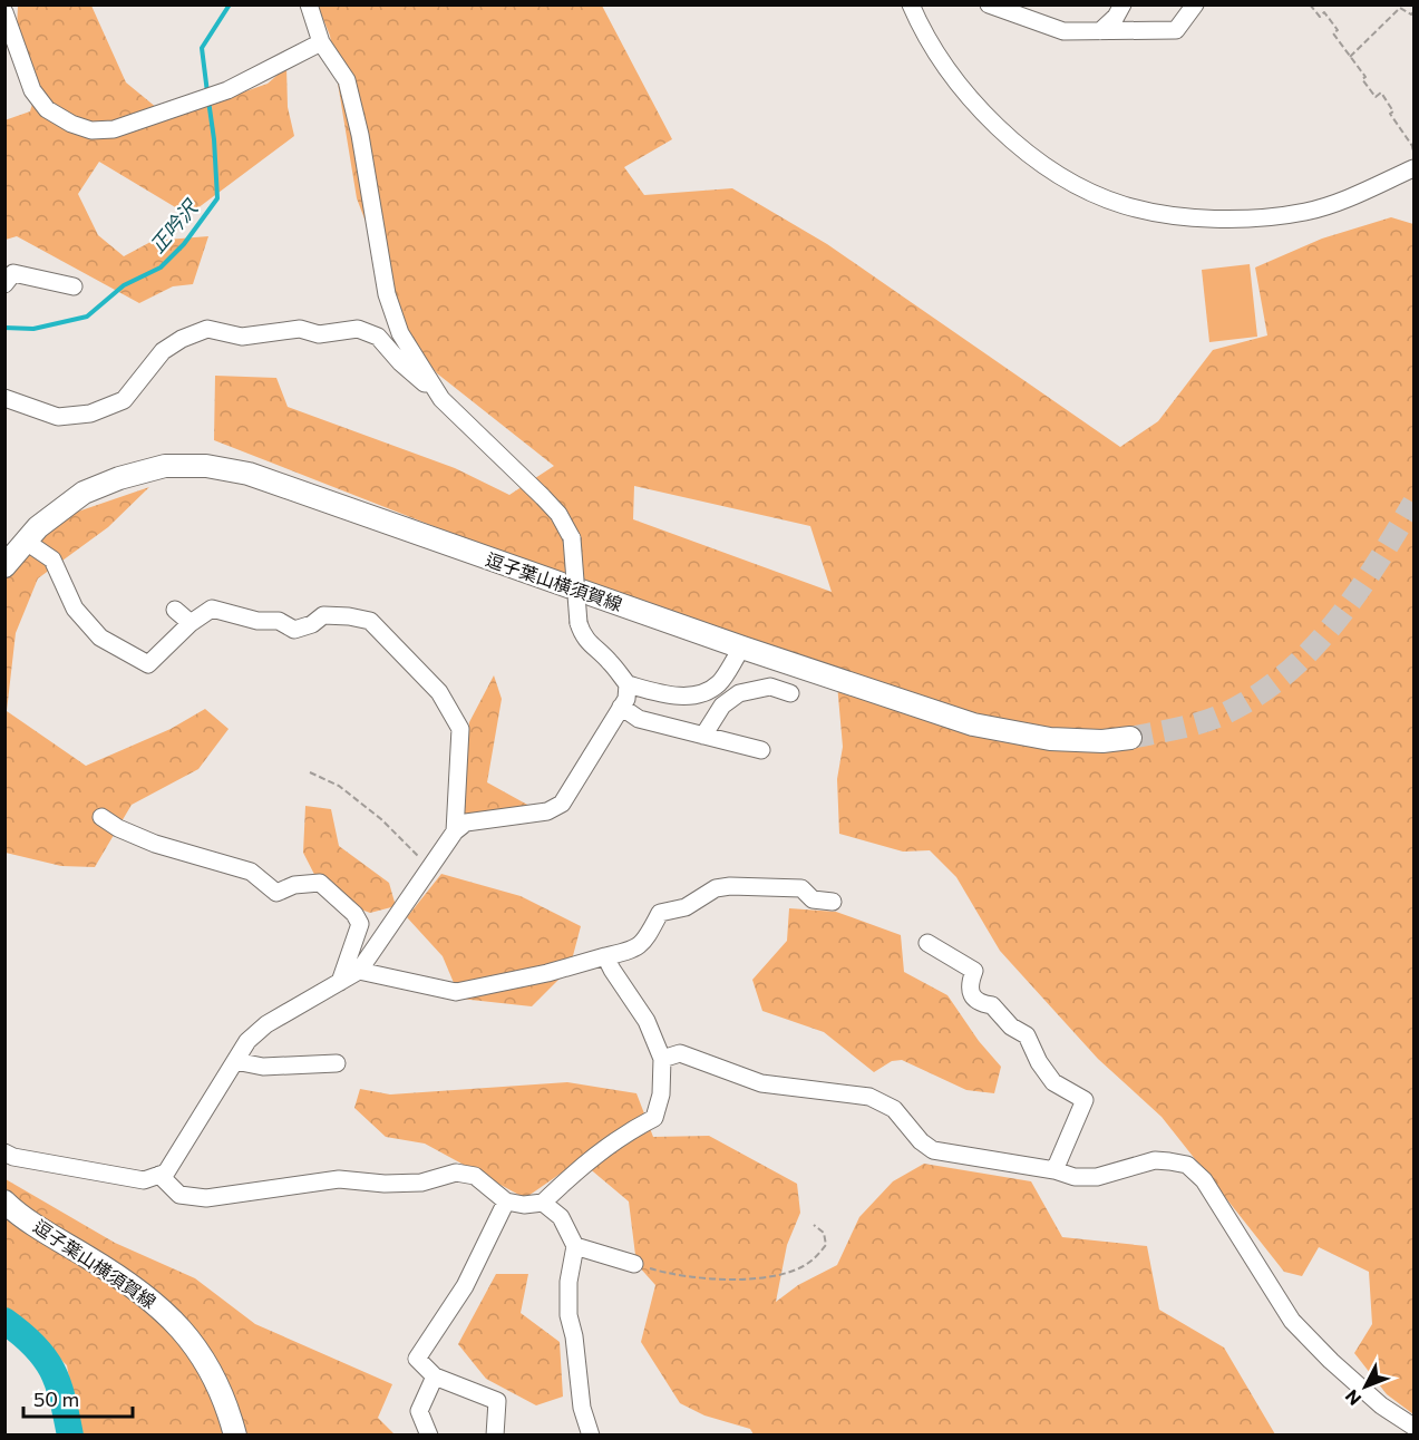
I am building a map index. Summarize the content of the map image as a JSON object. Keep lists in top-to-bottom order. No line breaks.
{"streets":{"main road":["逗子葉山横須賀線"]},"water":["正吟沢"],"scale_bar":"50 m","north":"bottom left"}
